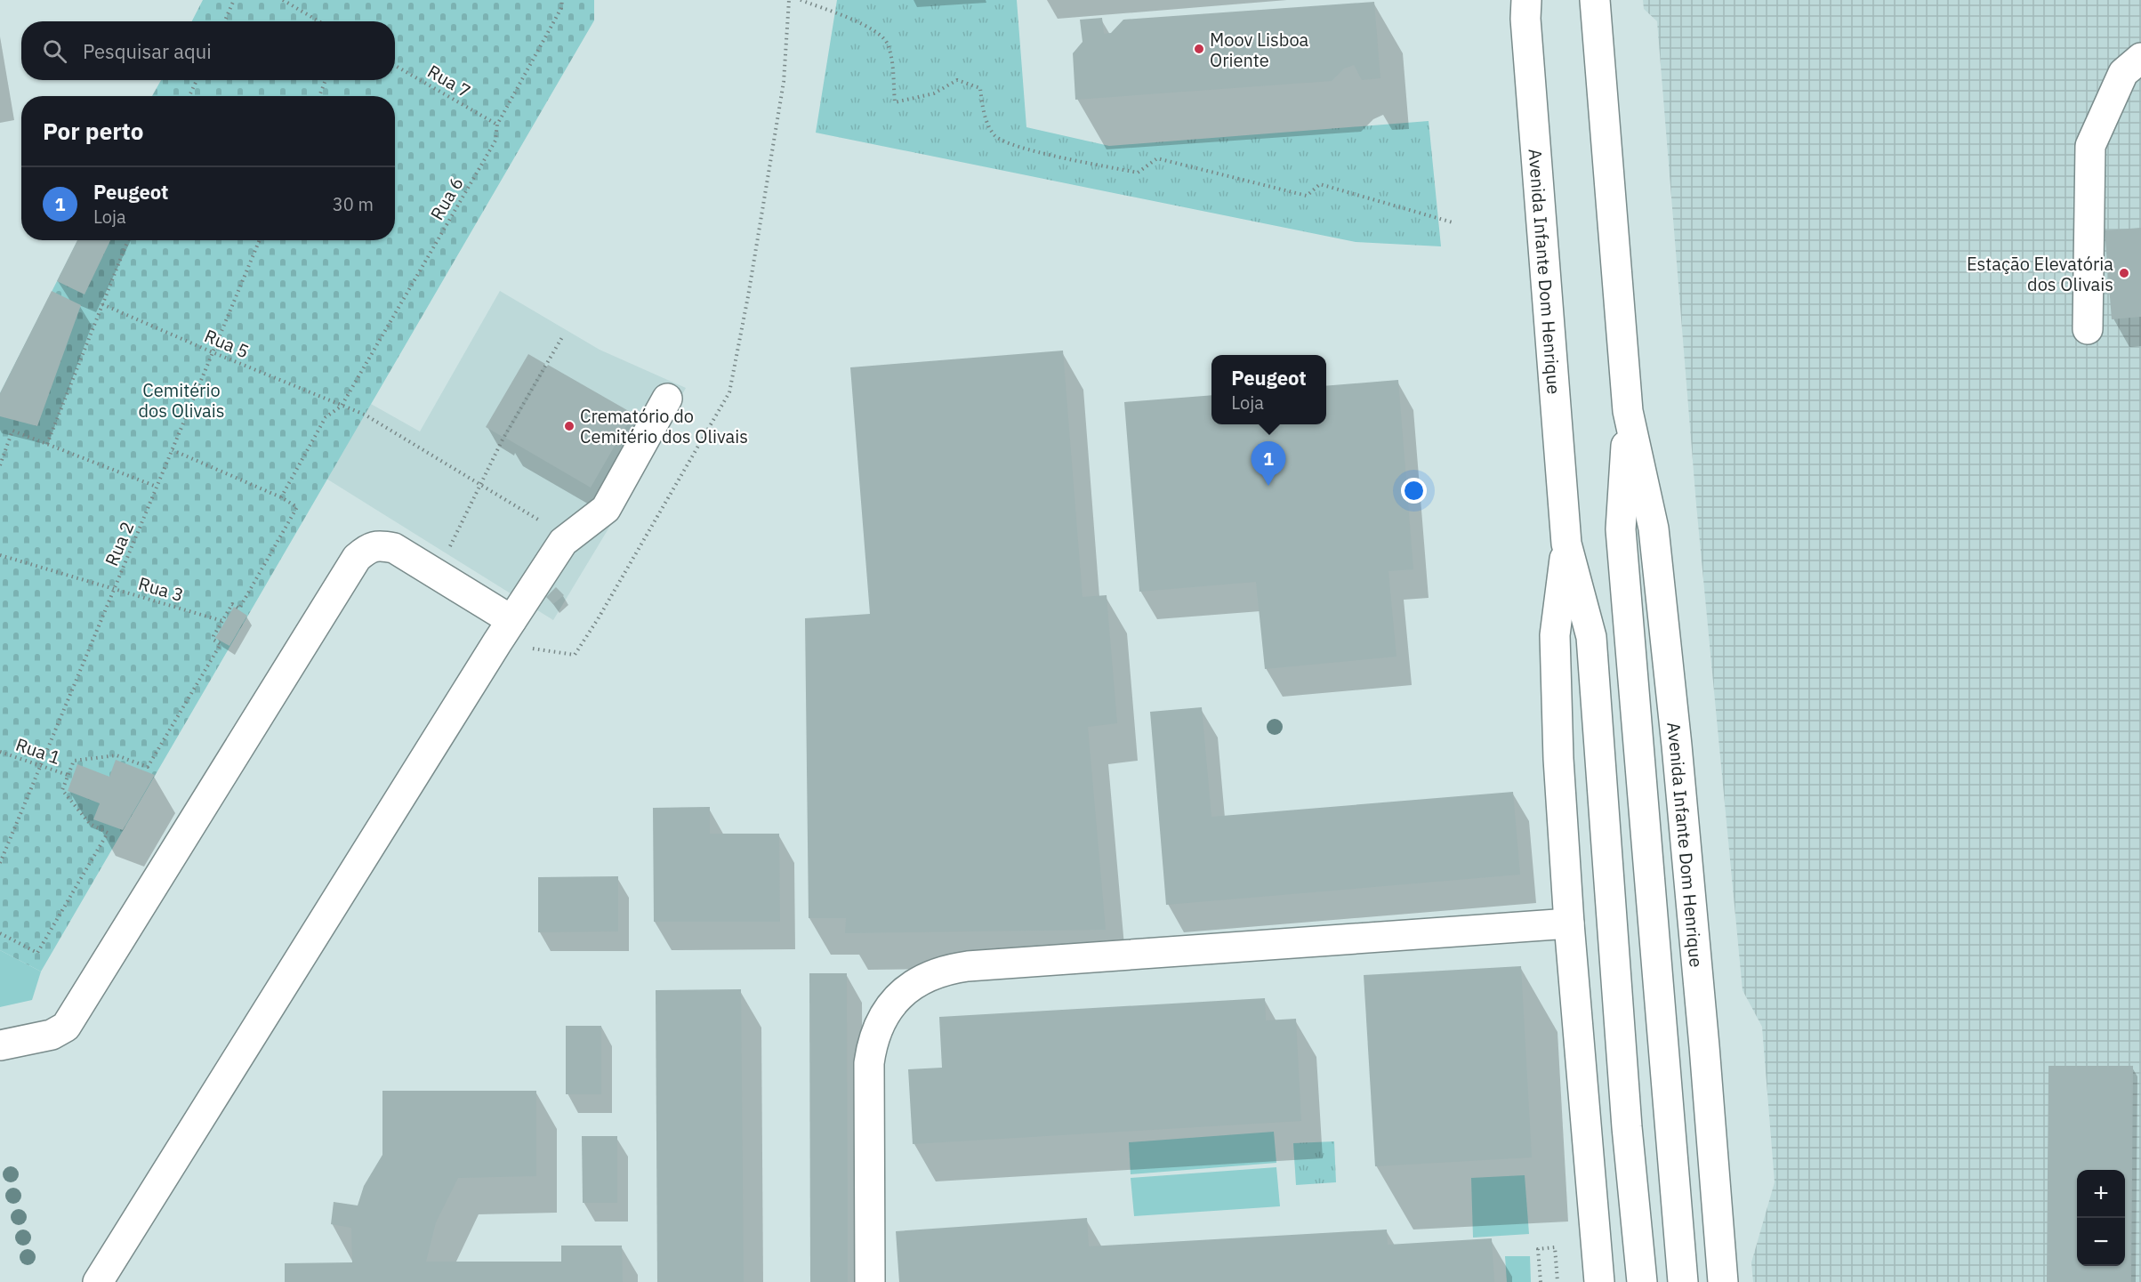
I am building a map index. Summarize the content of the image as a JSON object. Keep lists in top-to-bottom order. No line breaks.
{"streets":{"main road":["Avenida Infante Dom Henrique"],"path":["Rua 7","Rua 6","Rua 5","Rua 2","Rua 3","Rua 1"]},"crossings":[["Rua 7","Rua 6"],["Rua 6","Rua 5"],["Rua 5","Rua 2"],["Rua 2","Rua 3"],["Rua 2","Rua 1"]],"parks":["Cemitério dos Olivais"],"places":["Moov Lisboa Oriente","Estação Elevatória dos Olivais","Crematório do Cemitério dos Olivais"],"page":{"search":"Pesquisar aqui","heading":"Por perto","list":[{"mark":"1","name":"Peugeot","note":"Loja","value":"30 m"}],"popup":["Peugeot","Loja"],"pins":"1","map_buttons":["+","−"]}}
